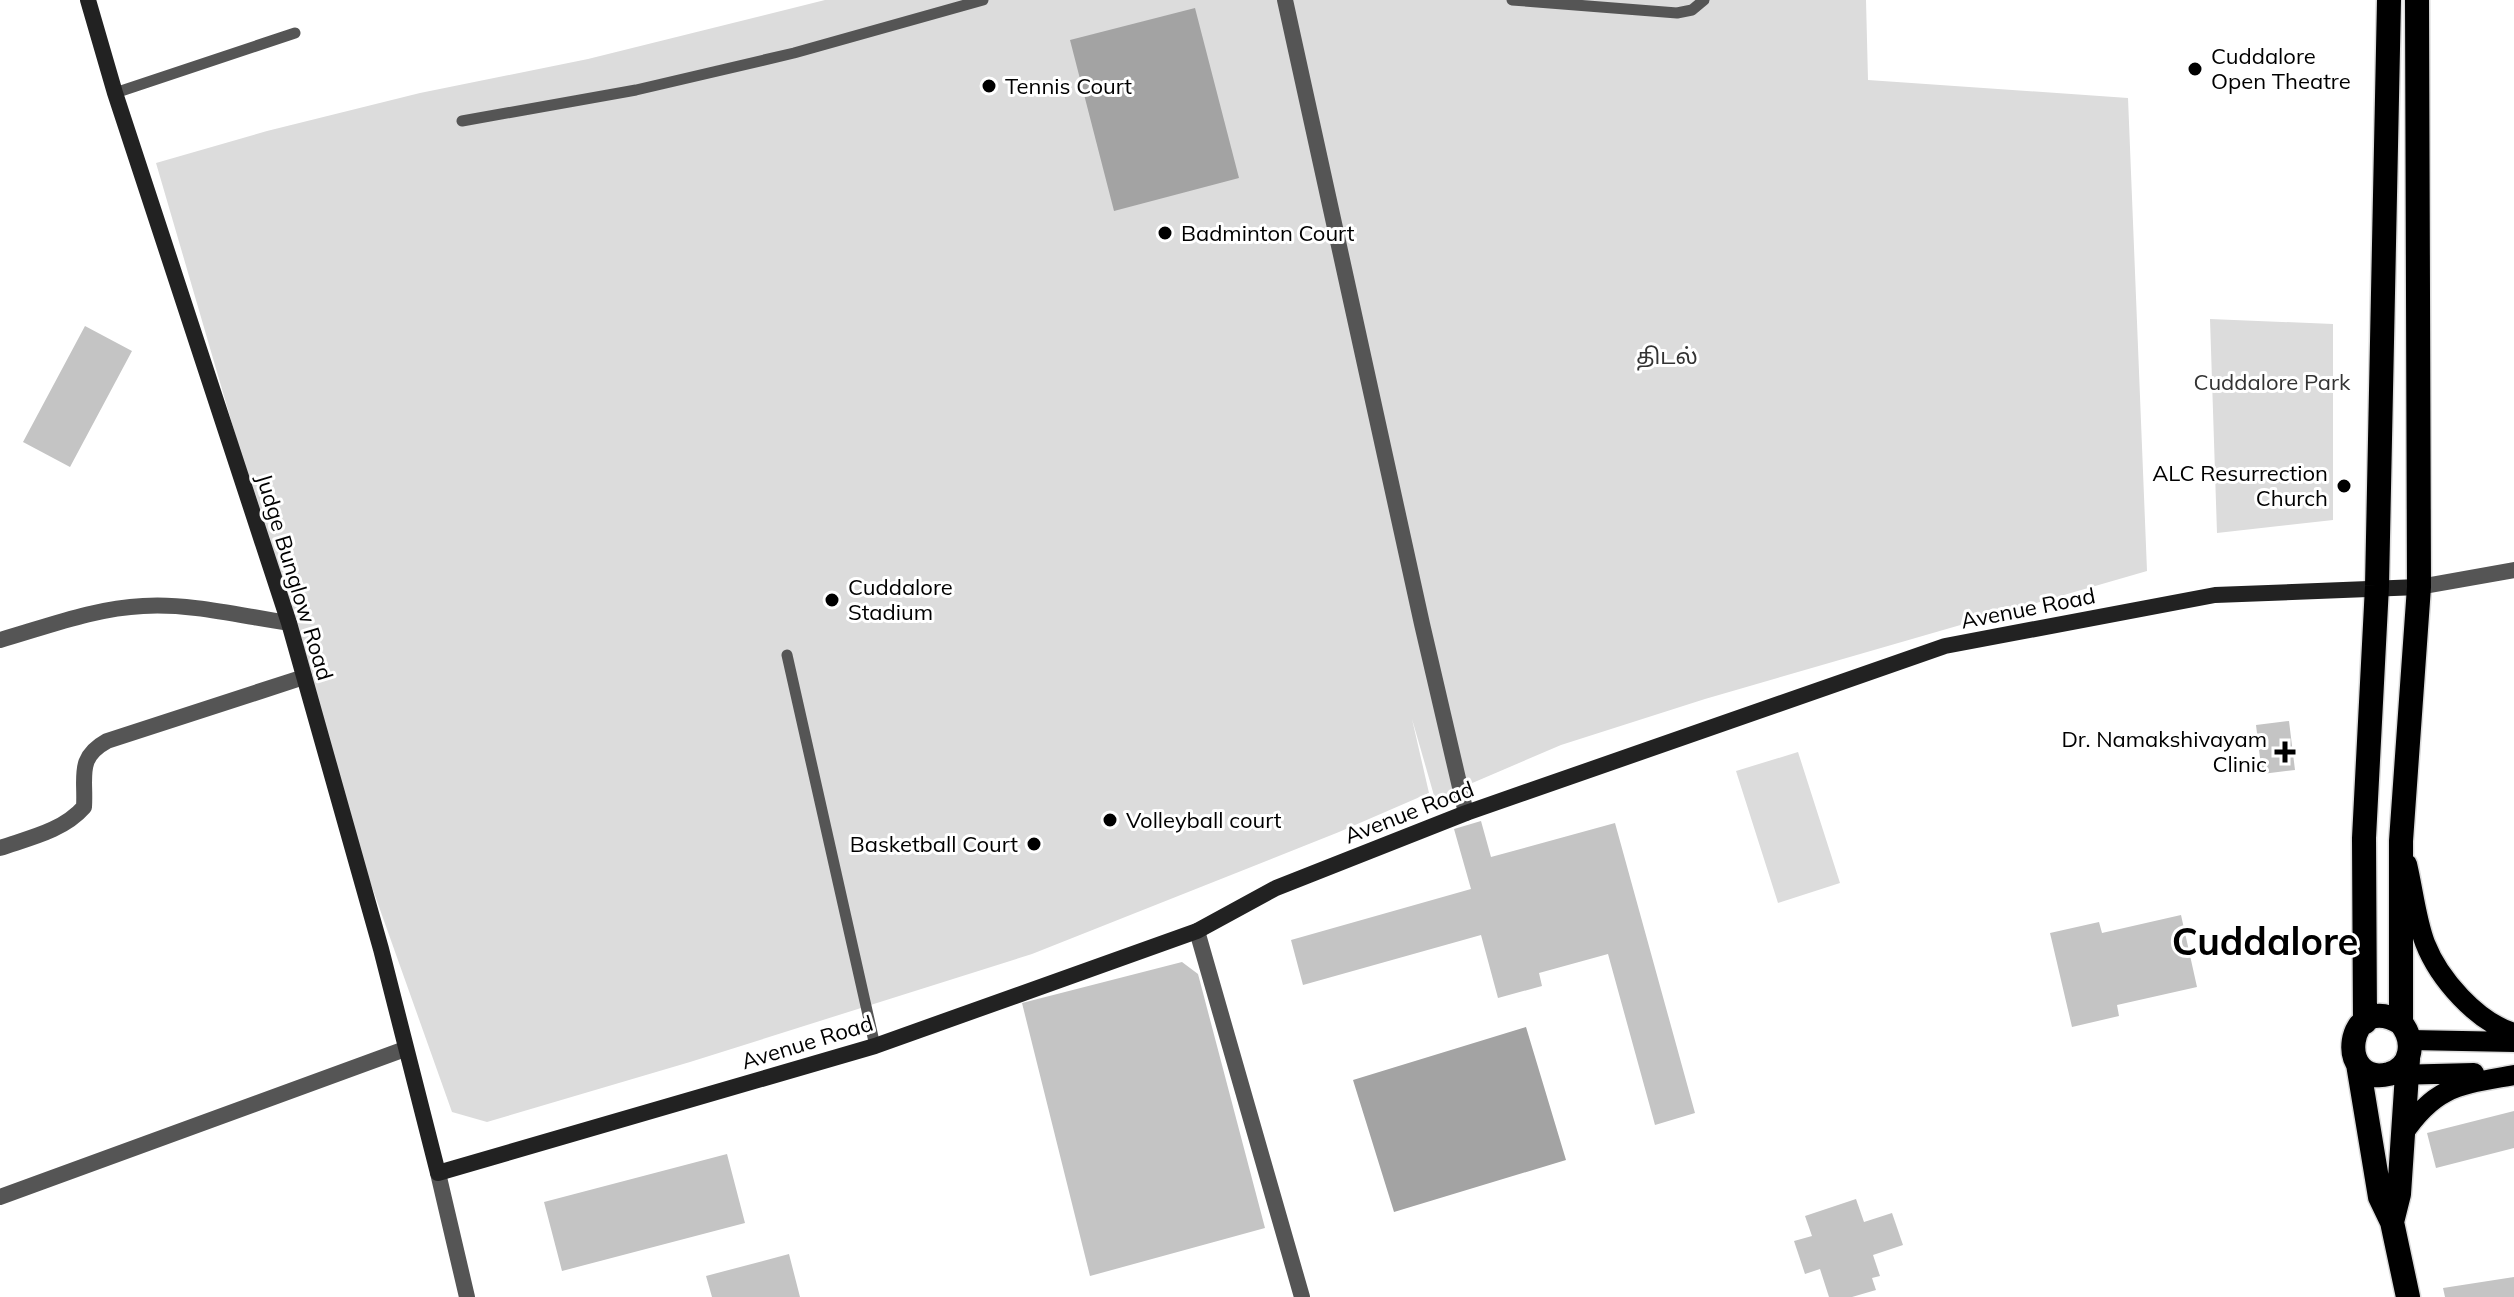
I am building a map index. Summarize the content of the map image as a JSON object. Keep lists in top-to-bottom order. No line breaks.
{"streets":{"street":["Judge Bunglow Road","Avenue Road"]},"crossings":[["Judge Bunglow Road","Avenue Road"]],"districts":["Cuddalore"],"parks":["திடல்","Cuddalore Park"],"places":{"other":["Cuddalore Open Theatre","Tennis Court","Badminton Court","ALC Resurrection Church","Cuddalore Stadium","Volleyball court","Basketball Court"],"health":["Dr. Namakshivayam Clinic"]}}
